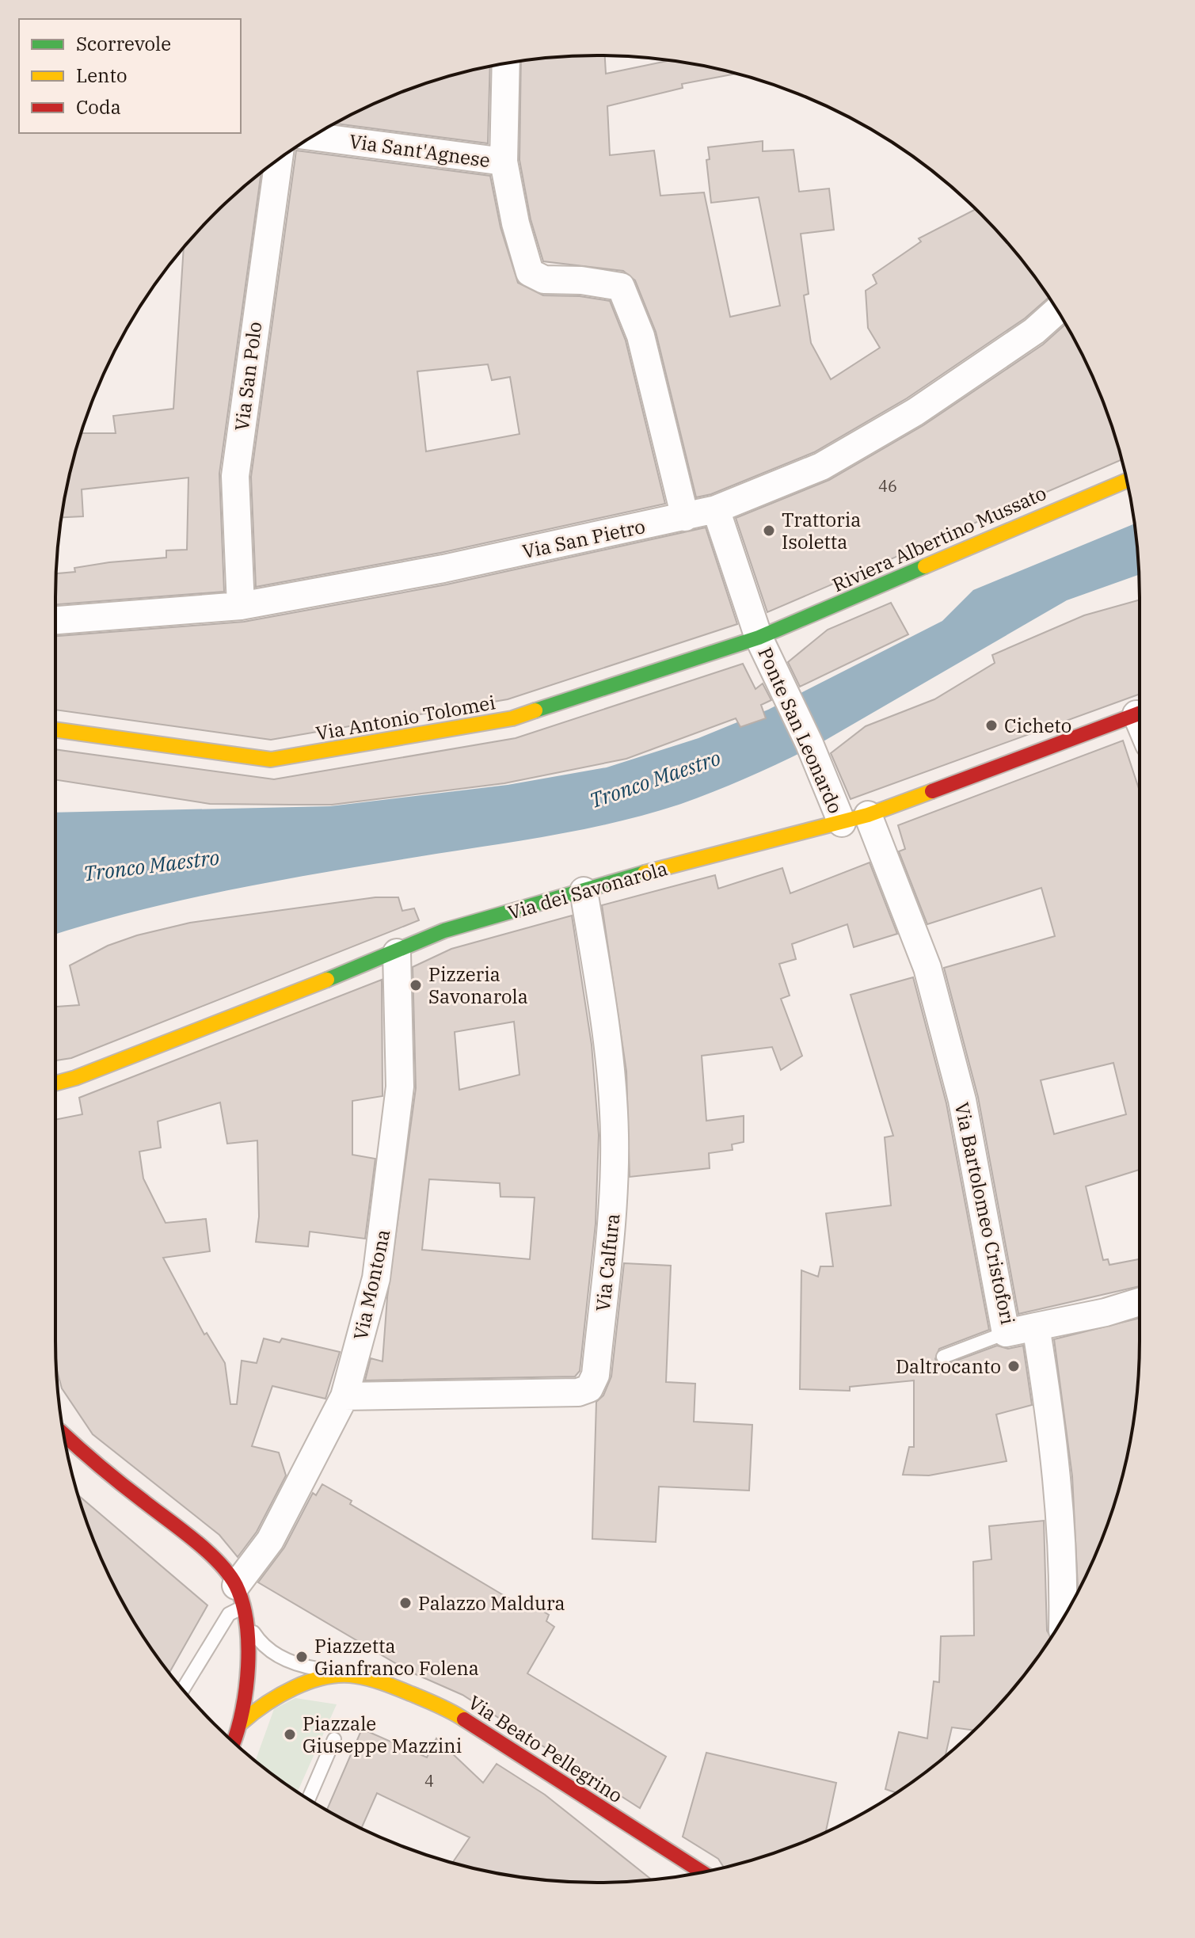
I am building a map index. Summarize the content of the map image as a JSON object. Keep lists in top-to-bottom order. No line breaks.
{"streets":{"street":["Via Sant'Agnese","Via San Polo","Via San Pietro","Riviera Albertino Mussato","Via Antonio Tolomei","Ponte San Leonardo","Via dei Savonarola","Via Bartolomeo Cristofori","Via Calfura","Via Montona","Via Beato Pellegrino"]},"crossings":[["Via San Polo","Via San Pietro"],["Via San Pietro","Ponte San Leonardo"],["Riviera Albertino Mussato","Via Antonio Tolomei"],["Riviera Albertino Mussato","Ponte San Leonardo"],["Via Antonio Tolomei","Ponte San Leonardo"],["Ponte San Leonardo","Via dei Savonarola"],["Via dei Savonarola","Via Bartolomeo Cristofori"],["Via dei Savonarola","Via Calfura"],["Via dei Savonarola","Via Montona"],["Via Calfura","Via Montona"],["Via Montona","Via Beato Pellegrino"]],"water":["Tronco Maestro"],"places":["Trattoria Isoletta","Cicheto","Pizzeria Savonarola","Daltrocanto","Palazzo Maldura","Piazzetta Gianfranco Folena","Piazzale Giuseppe Mazzini"],"house_numbers":["46","4"],"legend":["Scorrevole","Lento","Coda"]}
